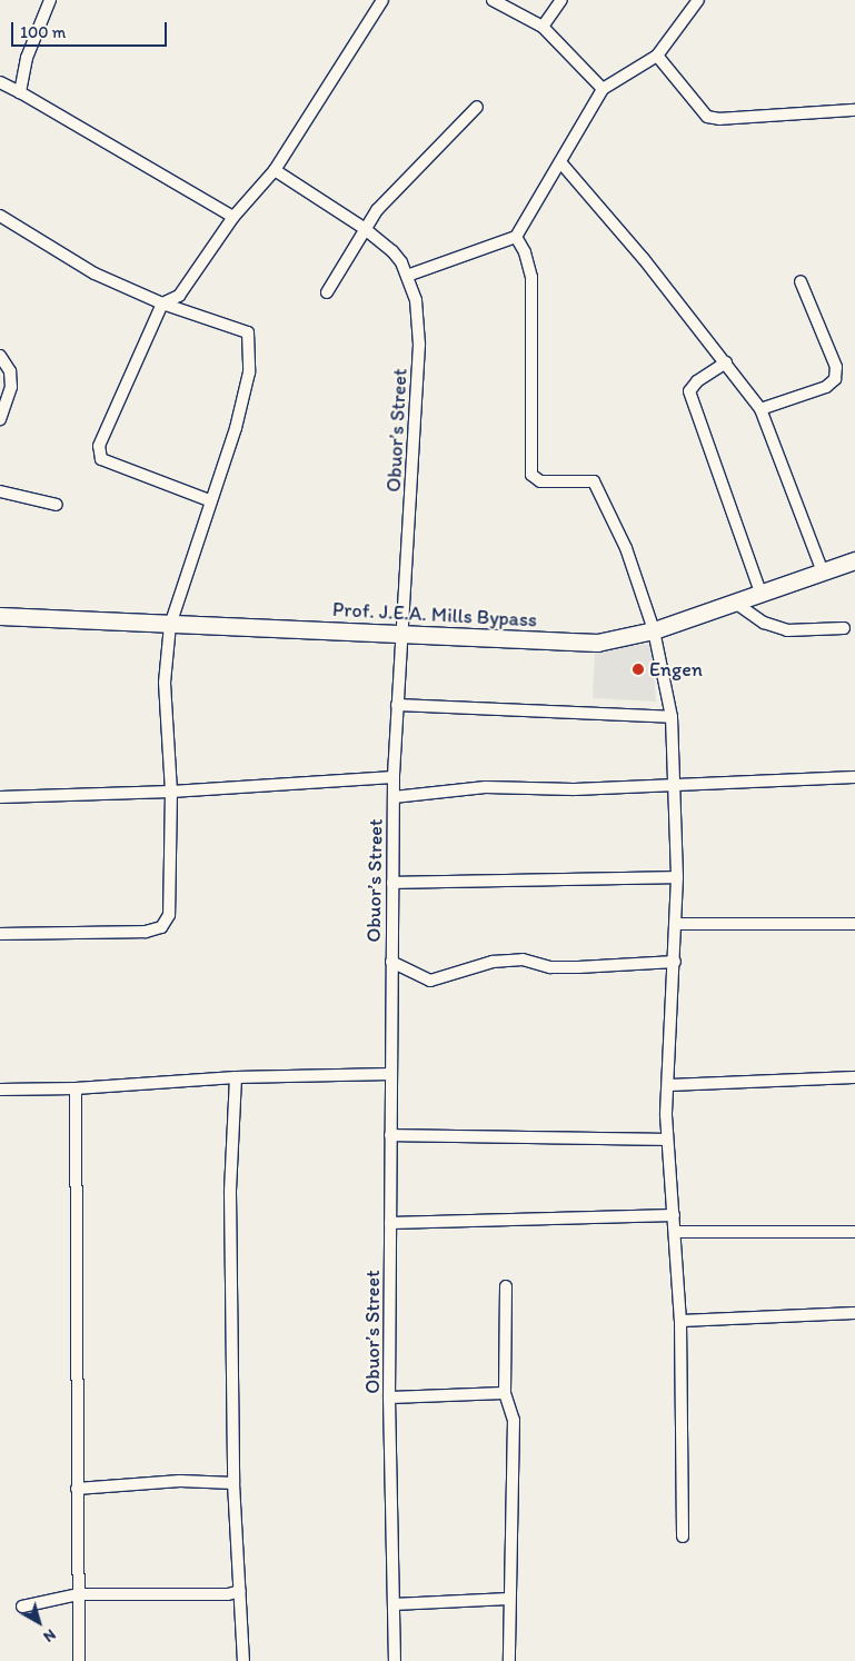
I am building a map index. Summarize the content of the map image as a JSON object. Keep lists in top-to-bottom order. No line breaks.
{"streets":{"street":["Obuor’s Street","Prof. J.E.A. Mills Bypass"]},"crossings":[["Obuor’s Street","Prof. J.E.A. Mills Bypass"]],"places":["Engen"],"scale_bar":"100 m","north":"bottom right"}
